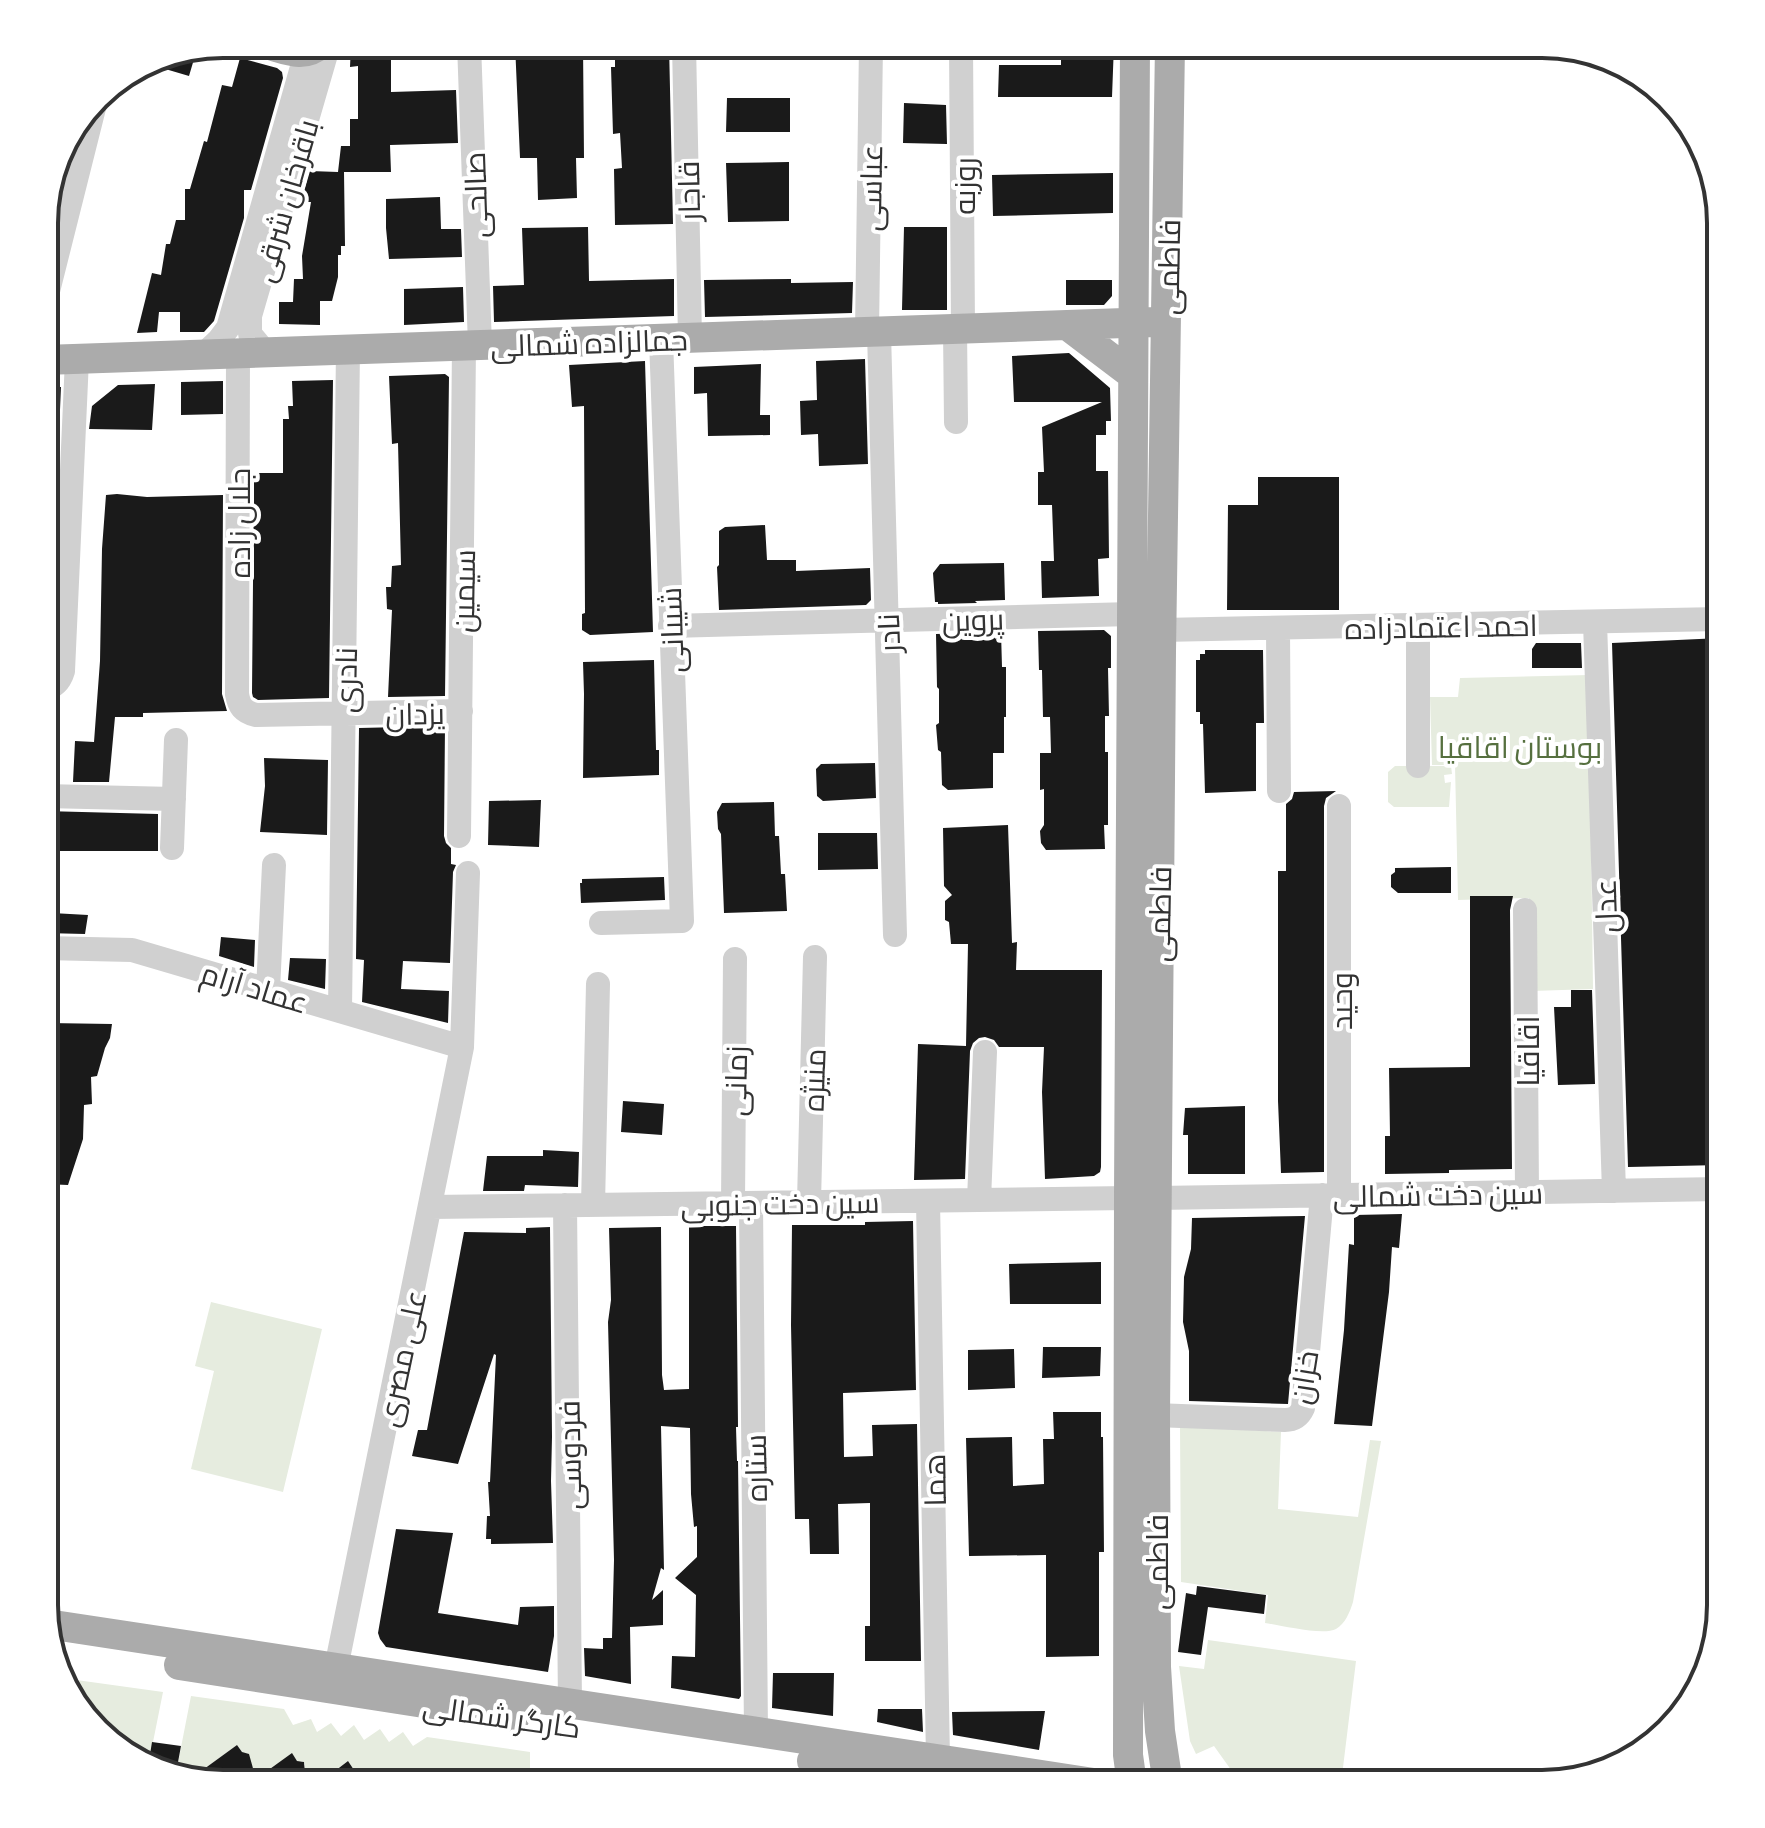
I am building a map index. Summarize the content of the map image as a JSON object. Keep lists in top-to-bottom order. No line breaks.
{"streets":{"main road":["فاطمی","جمالزاده شمالی","کارگر شمالی"],"street":["روزبه","عباسی","قاجار","صالحی","باقرخان شرقی","جلال زاده","سیمین","پروین","احمد اعتمادزاده","شیبانی","نادر","نادری","یزدان","عدل","عماد آرام","وحید","اقاقیا","منیژه","زمانی","سین دخت شمالی","سین دخت جنوبی","علی مصری","خزان","فردوسی","ستاره","هما"]},"crossings":[["روزبه","جمالزاده شمالی"],["عباسی","جمالزاده شمالی"],["عباسی","نادر"],["قاجار","جمالزاده شمالی"],["قاجار","شیبانی"],["صالحی","جمالزاده شمالی"],["صالحی","سیمین"],["باقرخان شرقی","جمالزاده شمالی"],["باقرخان شرقی","جلال زاده"],["فاطمی","جمالزاده شمالی"],["فاطمی","پروین"],["فاطمی","احمد اعتمادزاده"],["فاطمی","سین دخت شمالی"],["فاطمی","سین دخت جنوبی"],["فاطمی","خزان"],["جمالزاده شمالی","جلال زاده"],["جمالزاده شمالی","سیمین"],["جمالزاده شمالی","شیبانی"],["جمالزاده شمالی","نادر"],["جمالزاده شمالی","نادری"],["جلال زاده","یزدان"],["سیمین","یزدان"],["پروین","شیبانی"],["پروین","نادر"],["احمد اعتمادزاده","عدل"],["نادری","یزدان"],["نادری","عماد آرام"],["عدل","سین دخت شمالی"],["عماد آرام","علی مصری"],["وحید","سین دخت شمالی"],["وحید","خزان"],["اقاقیا","سین دخت شمالی"],["منیژه","سین دخت جنوبی"],["زمانی","سین دخت جنوبی"],["زمانی","ستاره"],["سین دخت شمالی","سین دخت جنوبی"],["سین دخت شمالی","خزان"],["سین دخت جنوبی","علی مصری"],["سین دخت جنوبی","فردوسی"],["سین دخت جنوبی","ستاره"],["سین دخت جنوبی","هما"],["علی مصری","کارگر شمالی"],["فردوسی","کارگر شمالی"],["ستاره","کارگر شمالی"]],"parks":["بوستان اقاقیا"]}
